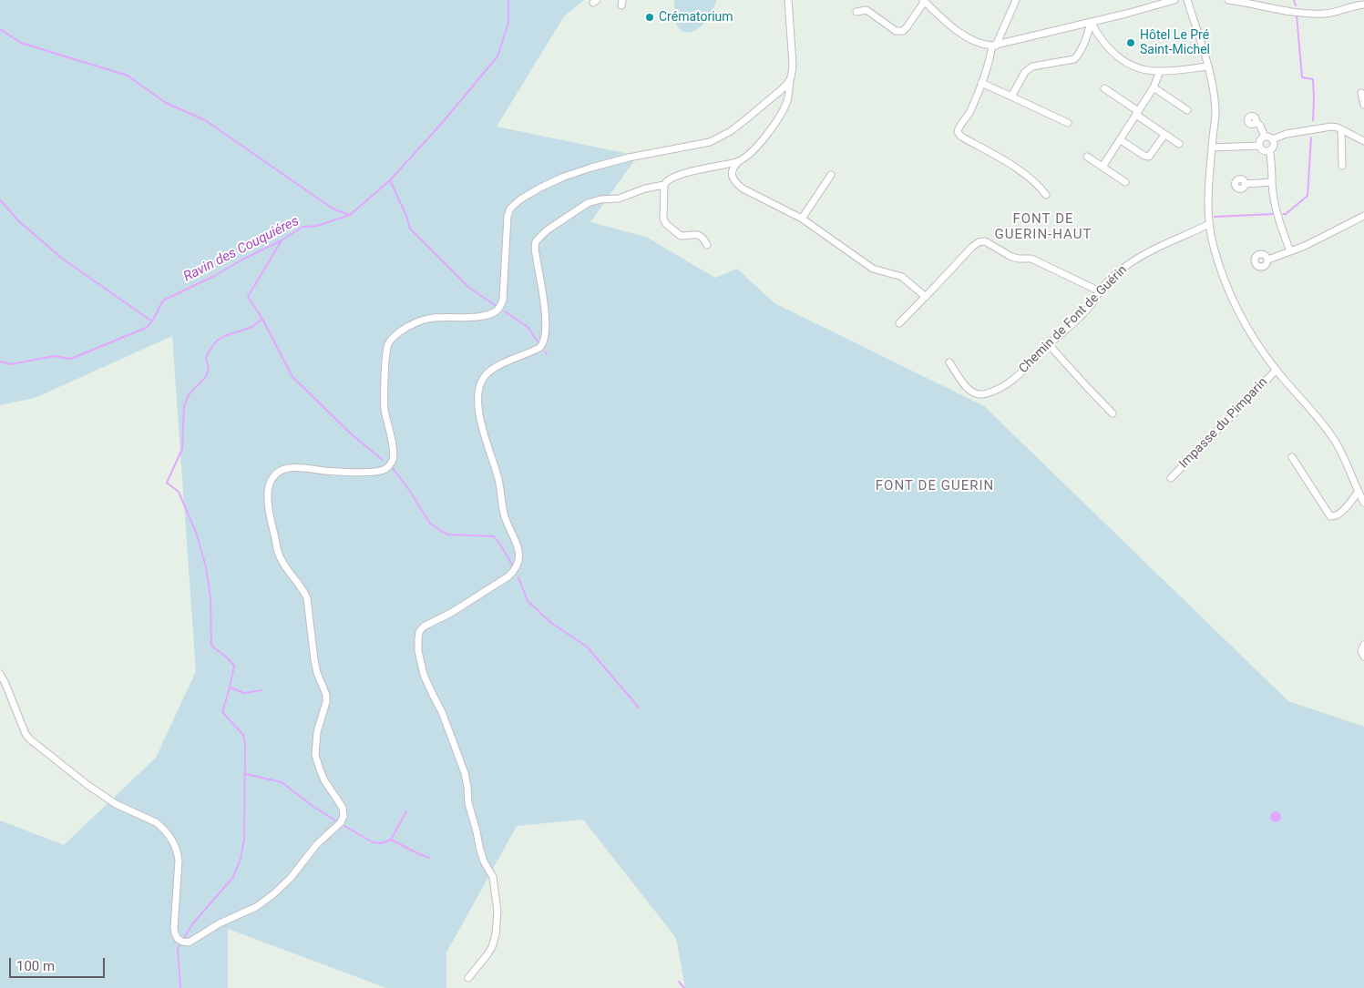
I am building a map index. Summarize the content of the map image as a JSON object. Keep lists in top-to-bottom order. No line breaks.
{"streets":{"street":["Chemin de Font de Guérin","Impasse du Pimparin"]},"districts":["FONT DE GUERIN-HAUT","FONT DE GUERIN"],"water":["Ravin des Couquiéres"],"places":["Crématorium","Hôtel Le Pré Saint-Michel"],"scale_bar":"100 m"}
